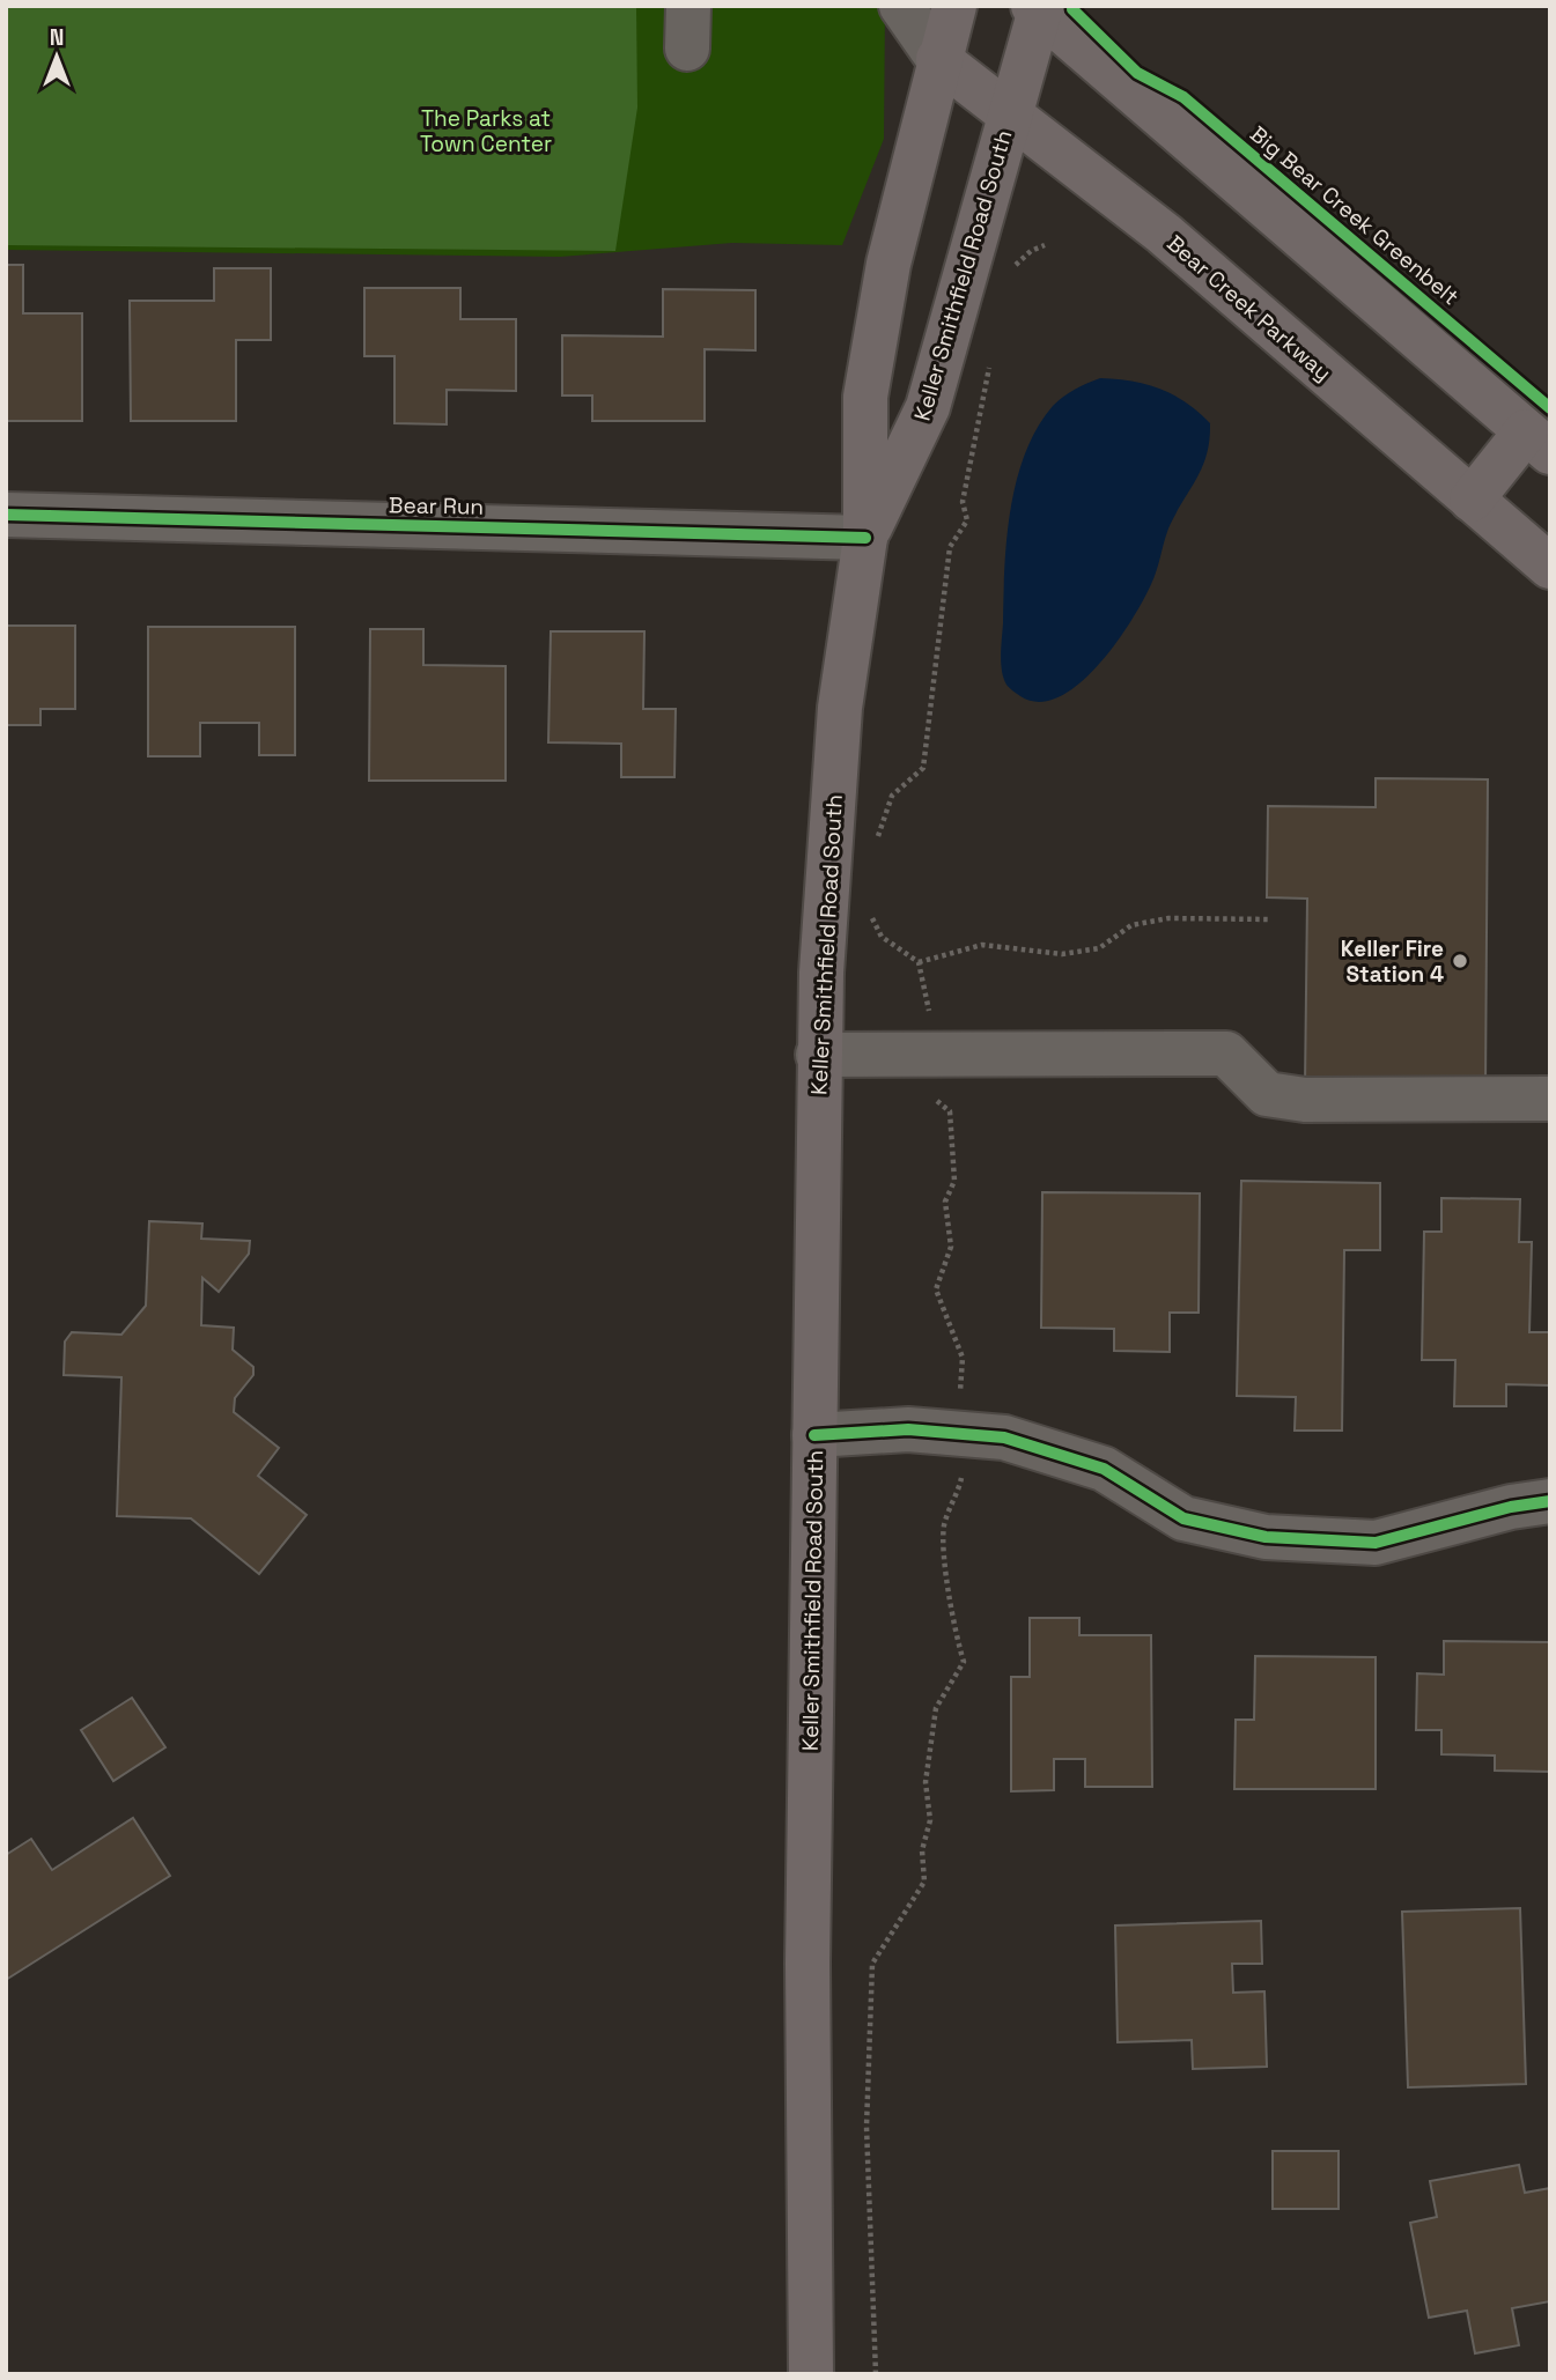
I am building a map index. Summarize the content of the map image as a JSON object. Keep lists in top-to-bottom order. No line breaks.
{"streets":{"main road":["Keller Smithfield Road South","Bear Creek Parkway"],"street":["Bear Run"],"cycle path":["Big Bear Creek Greenbelt"]},"crossings":[["Keller Smithfield Road South","Bear Creek Parkway"],["Keller Smithfield Road South","Bear Run"]],"parks":["The Parks at Town Center"],"places":["Keller Fire Station 4"],"north":"top"}
